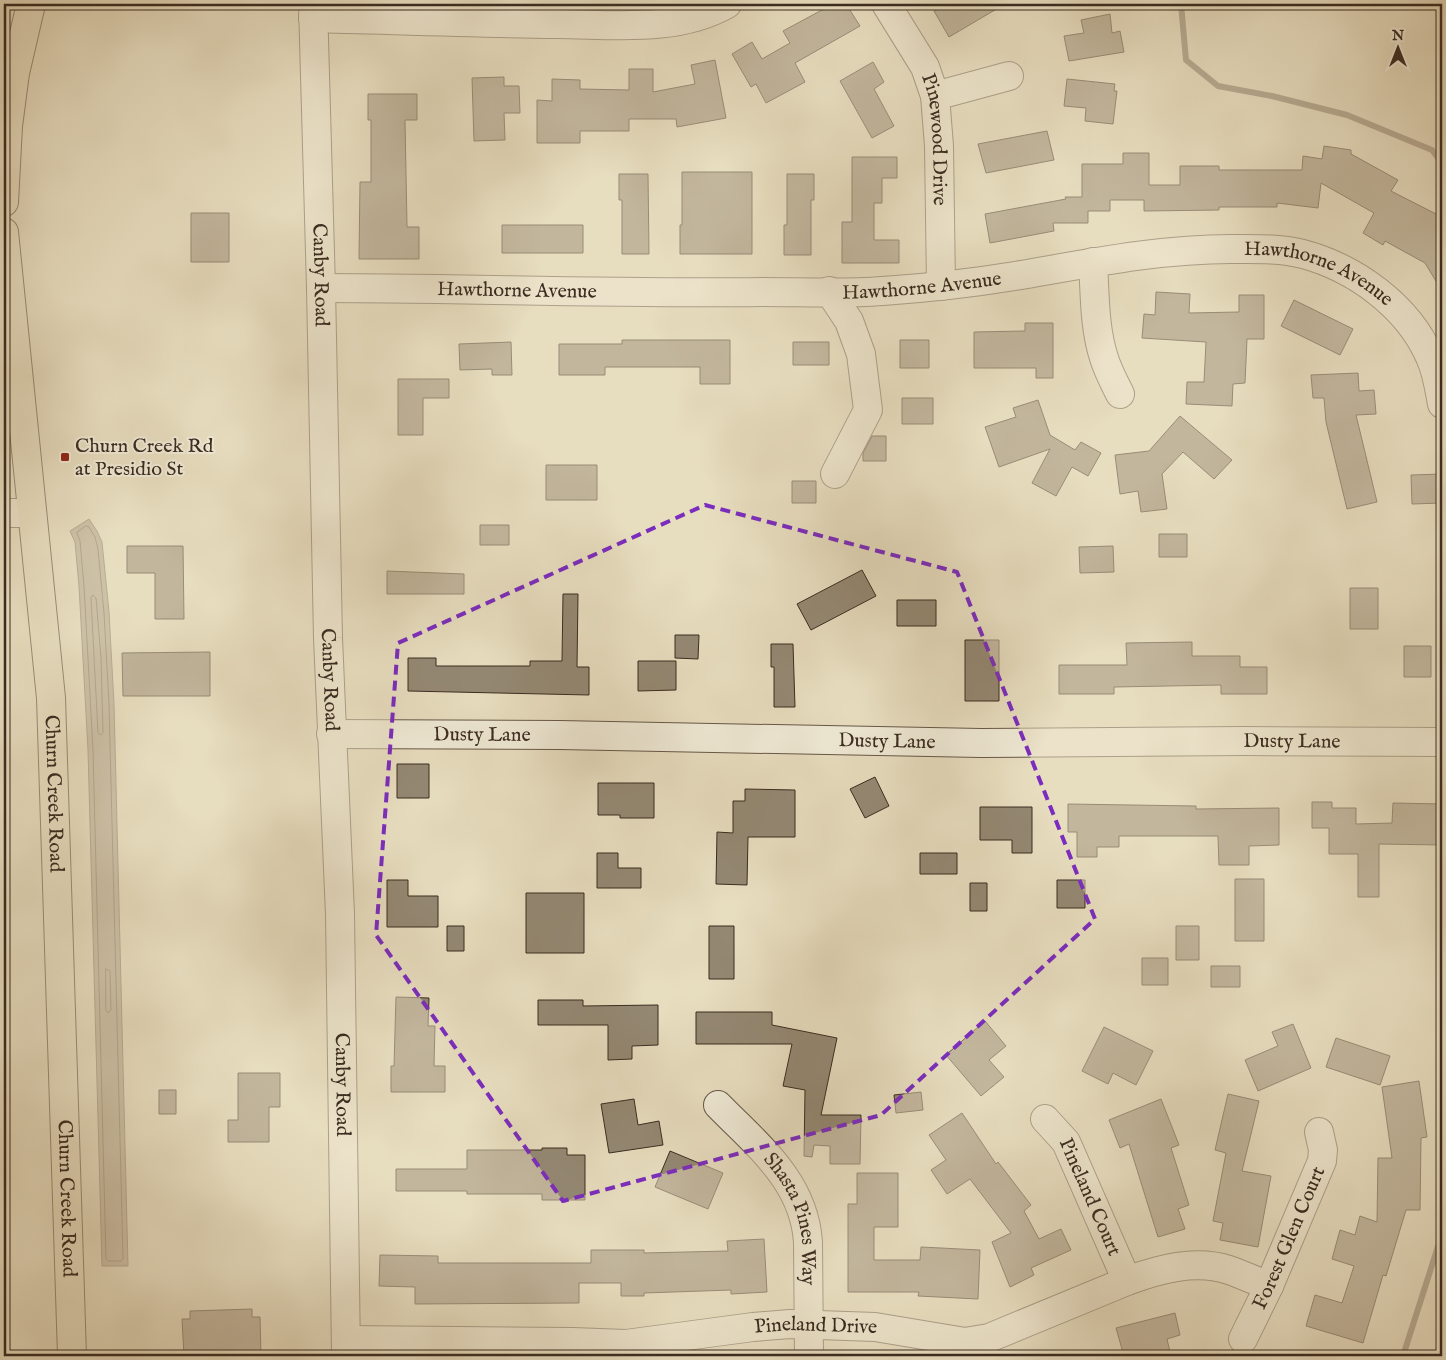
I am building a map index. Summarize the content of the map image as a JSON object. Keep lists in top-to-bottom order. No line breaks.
{"streets":{"main road":["Churn Creek Road"],"street":["Pinewood Drive","Canby Road","Hawthorne Avenue","Dusty Lane","Pineland Court","Shasta Pines Way","Forest Glen Court","Pineland Drive"]},"crossings":[["Pinewood Drive","Hawthorne Avenue"],["Canby Road","Hawthorne Avenue"],["Canby Road","Dusty Lane"],["Canby Road","Pineland Drive"],["Pineland Court","Pineland Drive"],["Shasta Pines Way","Pineland Drive"],["Forest Glen Court","Pineland Drive"]],"places":{"transit":["Churn Creek Rd at Presidio St"]},"north":"top"}
